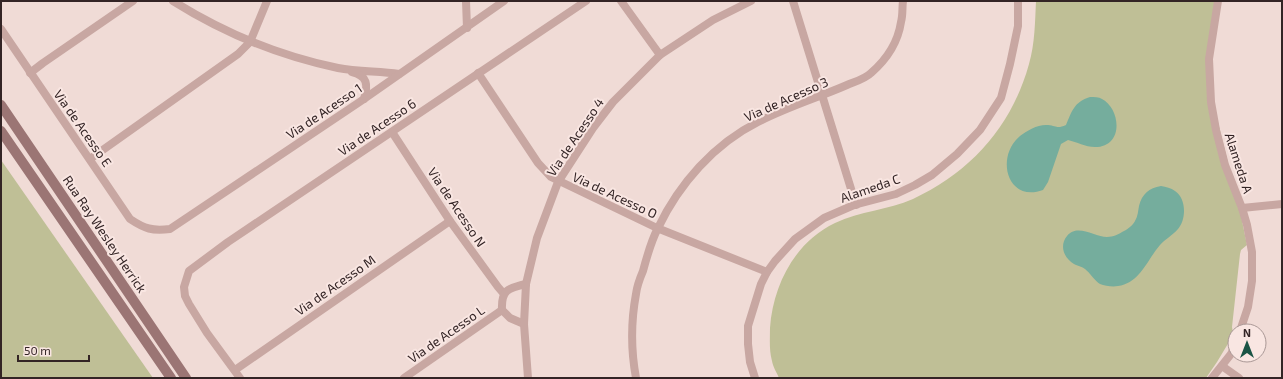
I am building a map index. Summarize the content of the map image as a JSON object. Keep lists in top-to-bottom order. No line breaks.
{"streets":{"street":["Via de Acesso 3","Via de Acesso 1","Via de Acesso 6","Via de Acesso E","Via de Acesso 4","Alameda A","Alameda C","Via de Acesso O","Via de Acesso N","Rua Ray Wesley Herrick","Via de Acesso M","Via de Acesso L"]},"crossings":[["Via de Acesso 3","Via de Acesso O"],["Via de Acesso 1","Via de Acesso E"],["Via de Acesso 6","Via de Acesso O"],["Via de Acesso 6","Via de Acesso N"],["Via de Acesso 6","Via de Acesso M"],["Via de Acesso 4","Via de Acesso O"],["Alameda C","Via de Acesso O"],["Via de Acesso N","Via de Acesso M"]],"scale_bar":"50 m","north":"top"}
